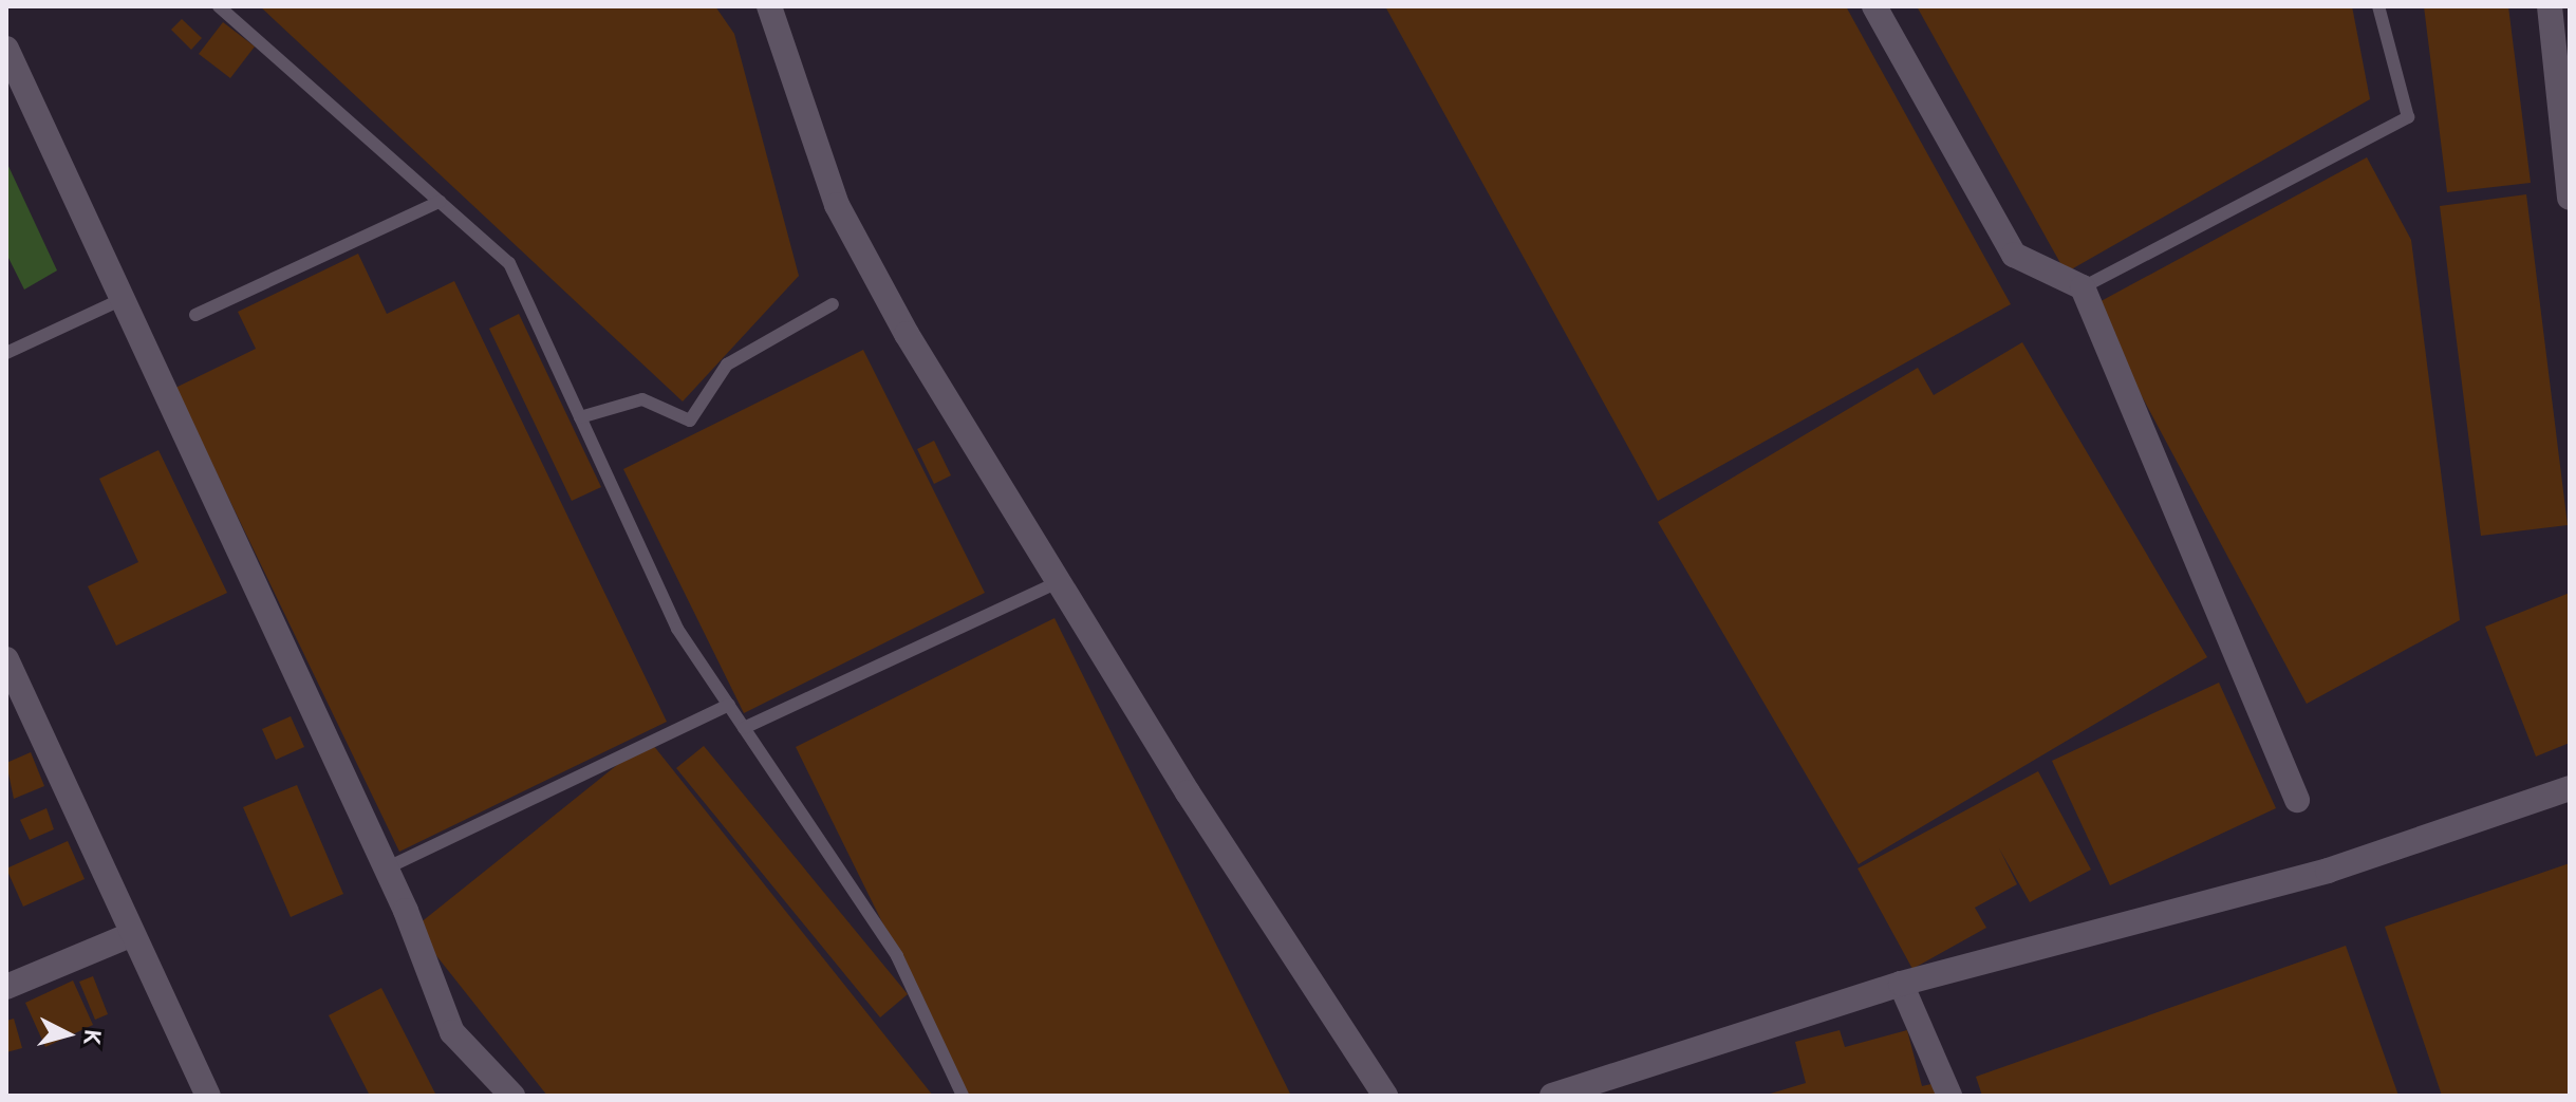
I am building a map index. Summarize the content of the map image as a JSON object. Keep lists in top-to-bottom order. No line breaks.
{"north":"right"}
